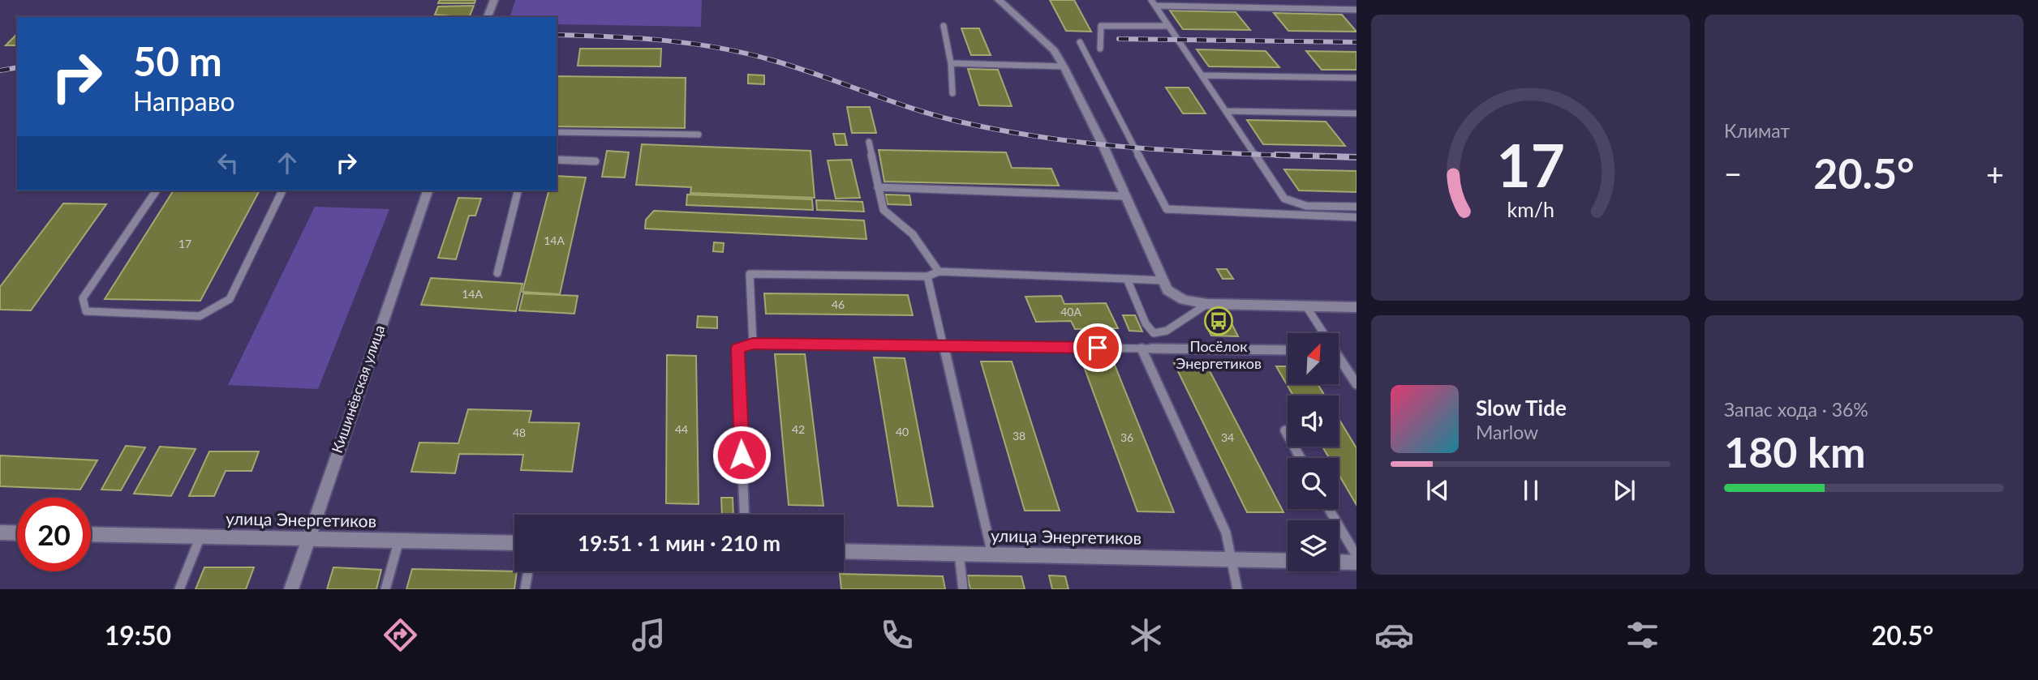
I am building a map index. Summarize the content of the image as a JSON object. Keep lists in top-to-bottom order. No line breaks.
{"streets":{"street":["Кишинёвская улица","улица Энергетиков"]},"crossings":[["Кишинёвская улица","улица Энергетиков"]],"places":{"bus stop":["Посёлок Энергетиков"]},"house_numbers":["14А","17","14А","46","40А","44","42","40","48","38","36","34"],"north":"top right","page":{"tile":["Климат",["Запас хода · 36%","180 km"]],"turn":["50 m","Направо"],"heat":["−","20.5°","+"],"song":["Slow Tide","Marlow"],"limit":"20","trip":"19:51 · 1 мин · 210 m","tabs":["19:50","20.5°"],"gauge":["17","km/h"]}}
